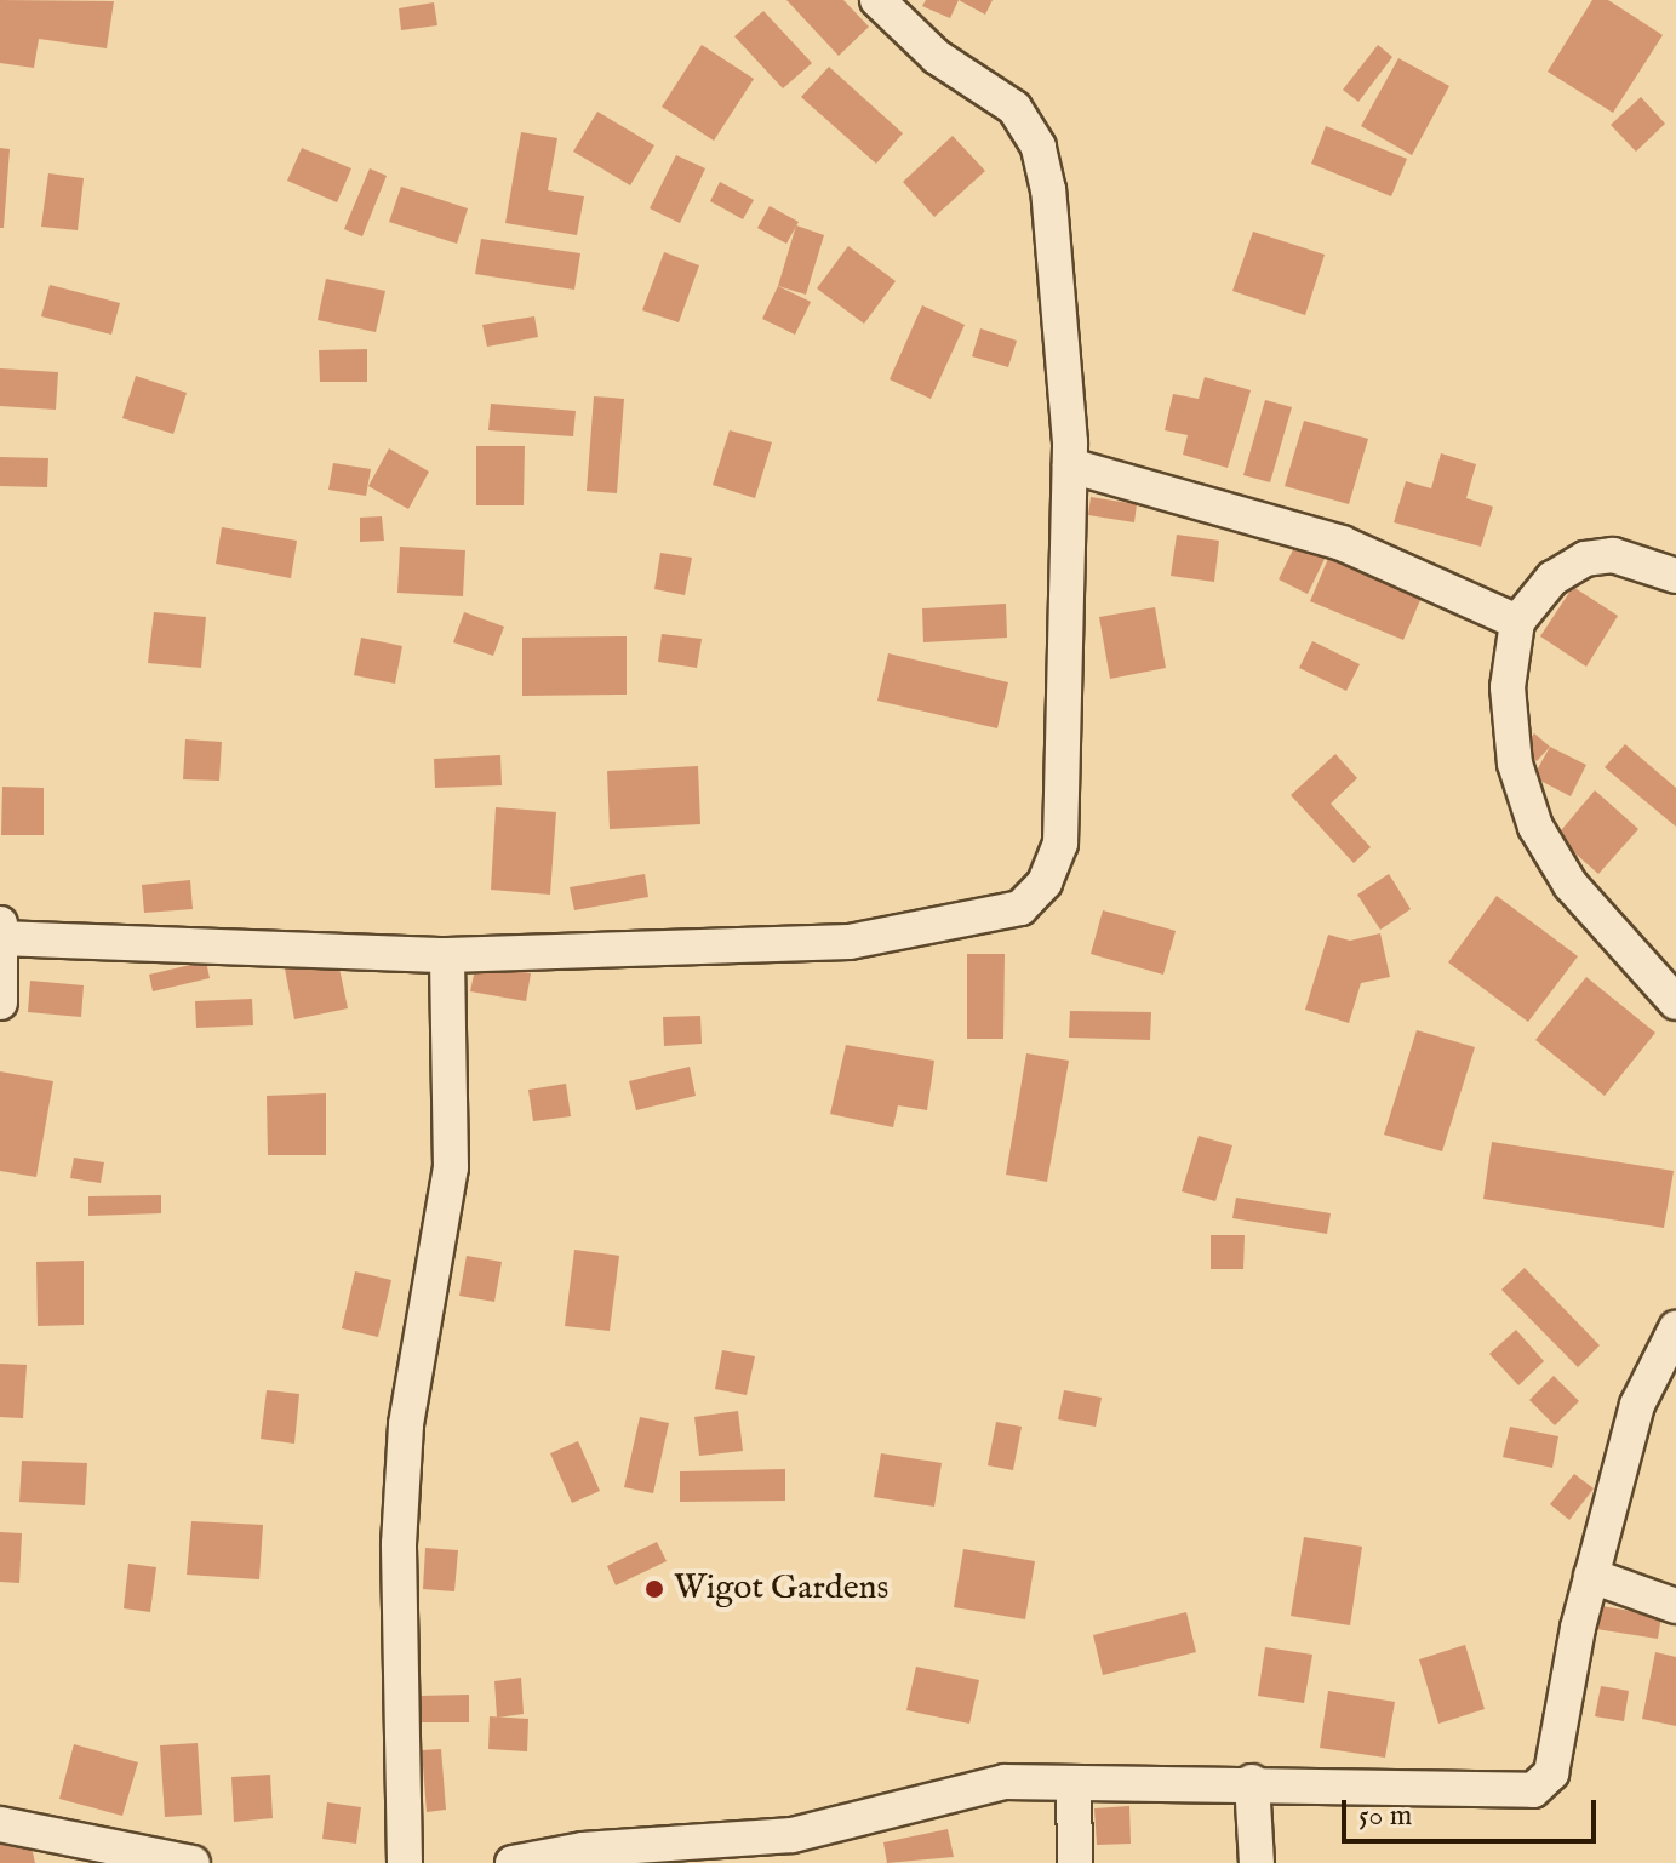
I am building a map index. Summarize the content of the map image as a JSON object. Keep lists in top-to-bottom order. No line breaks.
{"places":["Wigot Gardens"],"scale_bar":"50 m"}
